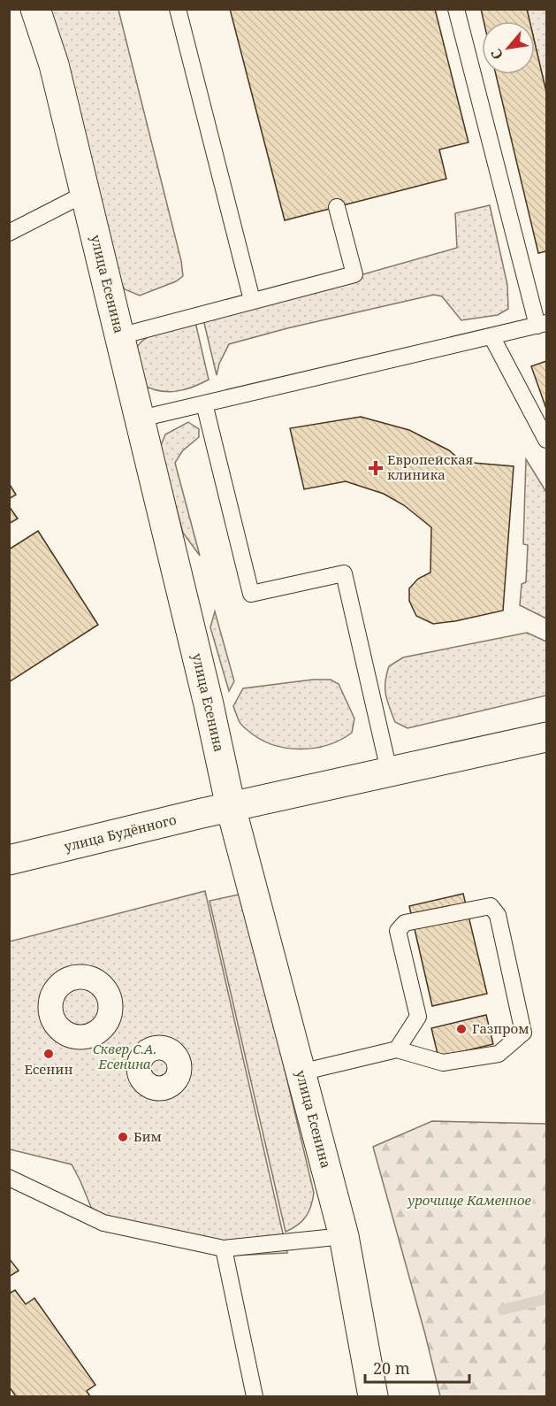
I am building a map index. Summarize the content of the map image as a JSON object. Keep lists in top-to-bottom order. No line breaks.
{"streets":{"street":["улица Есенина","улица Будённого"]},"crossings":[["улица Есенина","улица Будённого"]],"parks":["Сквер С.А. Есенина","урочище Каменное"],"places":{"health":["Европейская клиника"],"other":["Газпром","Есенин","Бим"]},"scale_bar":"20 m","north":"bottom left"}
